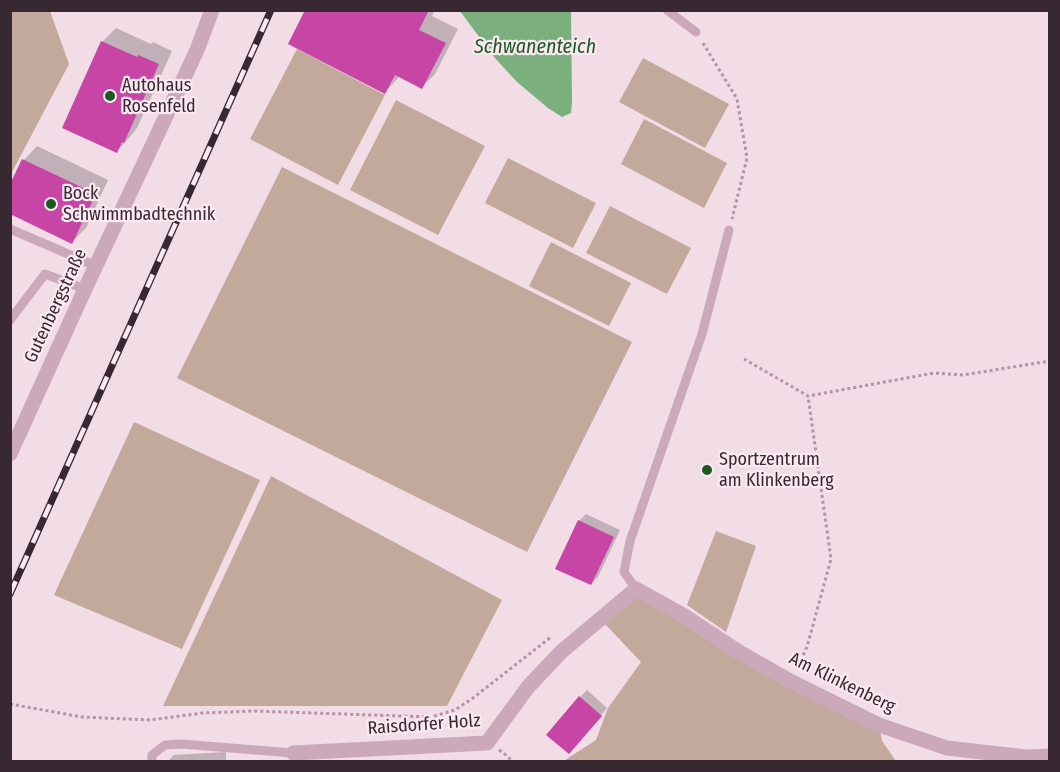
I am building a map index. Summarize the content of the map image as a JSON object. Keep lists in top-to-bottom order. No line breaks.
{"streets":{"street":["Gutenbergstraße","Am Klinkenberg","Raisdorfer Holz"]},"crossings":[["Am Klinkenberg","Raisdorfer Holz"]],"water":["Schwanenteich"],"places":["Autohaus Rosenfeld","Bock Schwimmbadtechnik","Sportzentrum am Klinkenberg"]}
